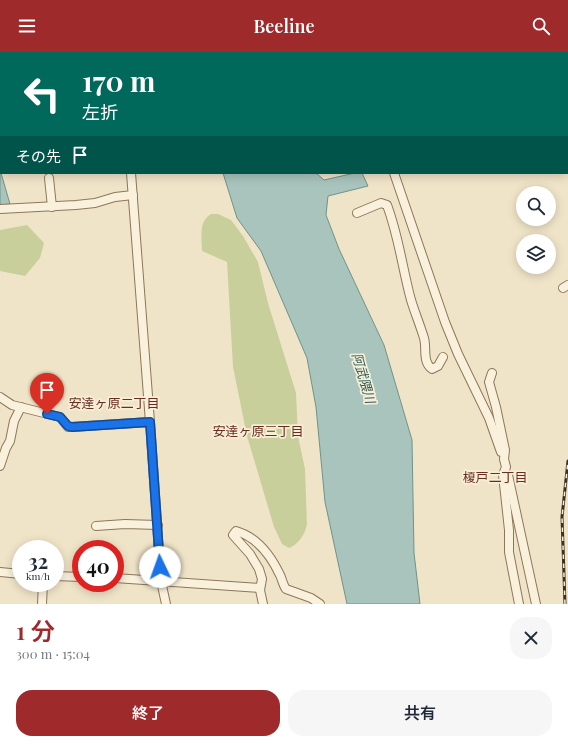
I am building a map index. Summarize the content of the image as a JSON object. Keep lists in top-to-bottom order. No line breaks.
{"districts":["安達ヶ原二丁目","安達ヶ原三丁目","榎戸二丁目"],"water":["阿武隈川"],"page":{"header":"Beeline","turn":["170 m","左折"],"then":"その先","speed":"32 km/h","limit":"40","heading":["1 分","300 m · 15:04"],"buttons":["終了","共有"]}}
